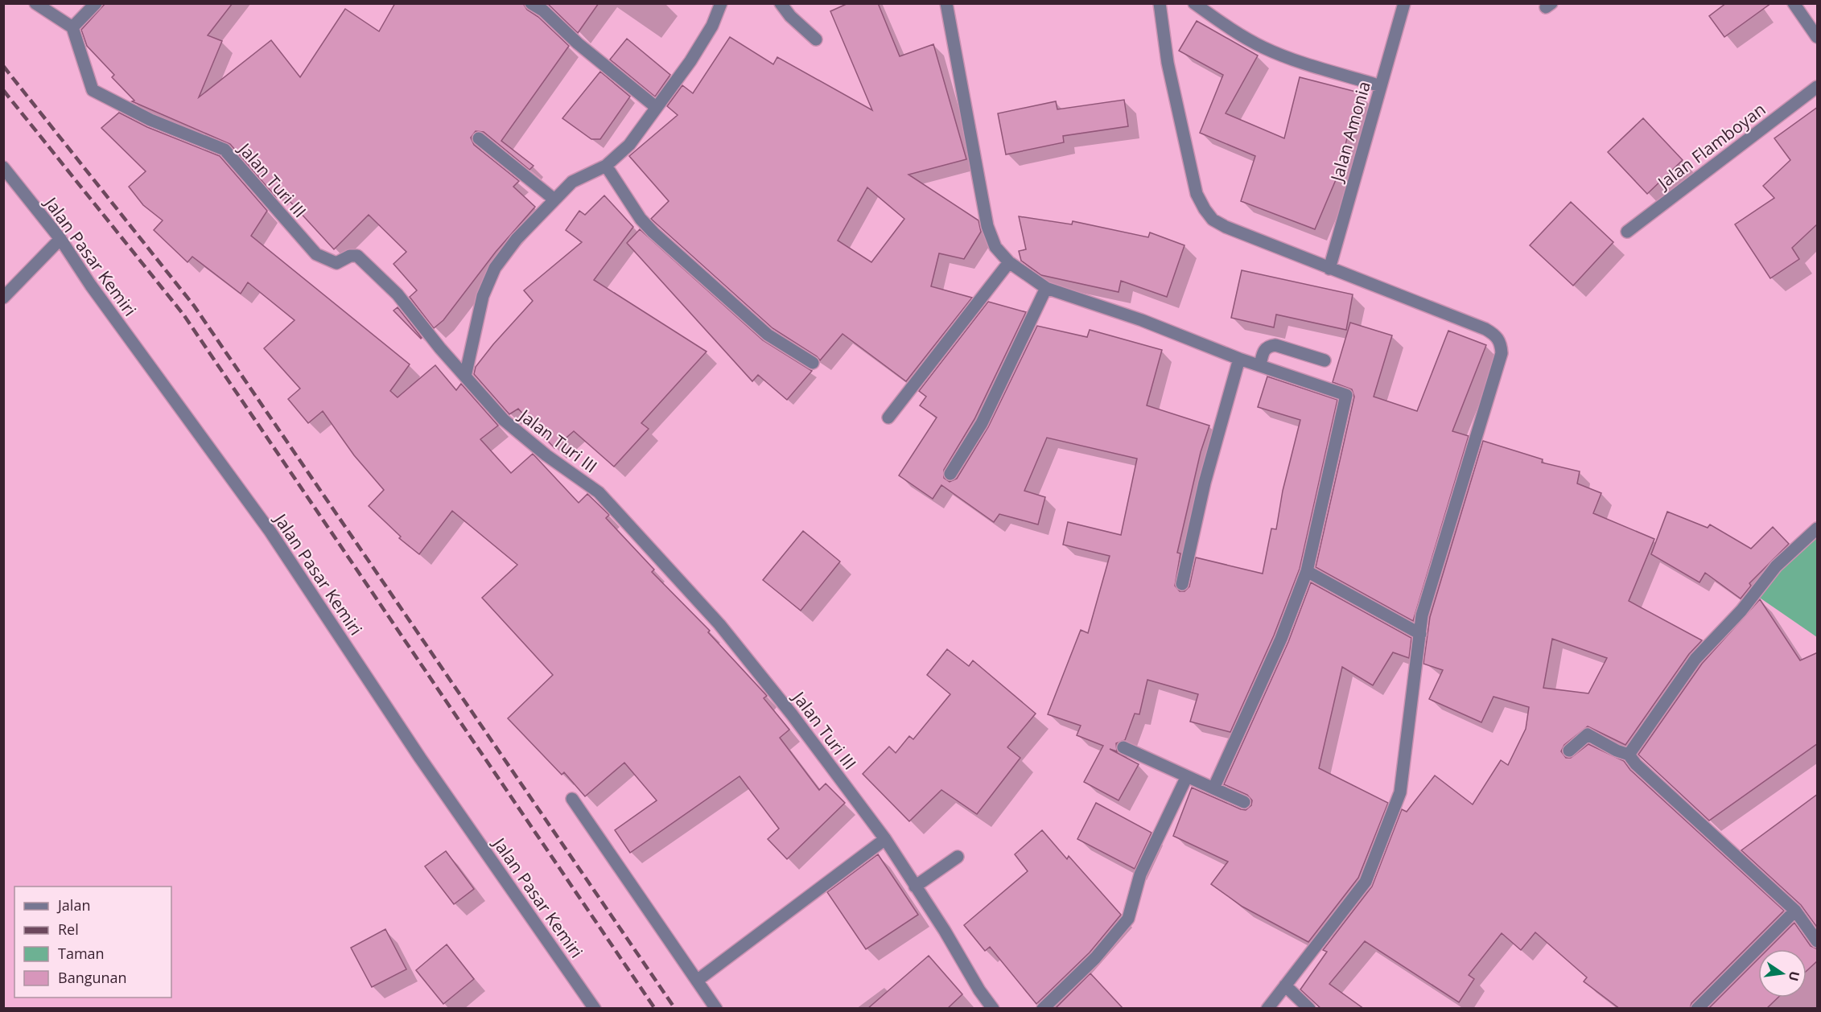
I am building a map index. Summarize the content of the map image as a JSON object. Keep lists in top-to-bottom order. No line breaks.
{"streets":{"street":["Jalan Amonia","Jalan Flamboyan","Jalan Turi III","Jalan Pasar Kemiri"]},"legend":["Jalan","Rel","Taman","Bangunan"],"north":"right"}
